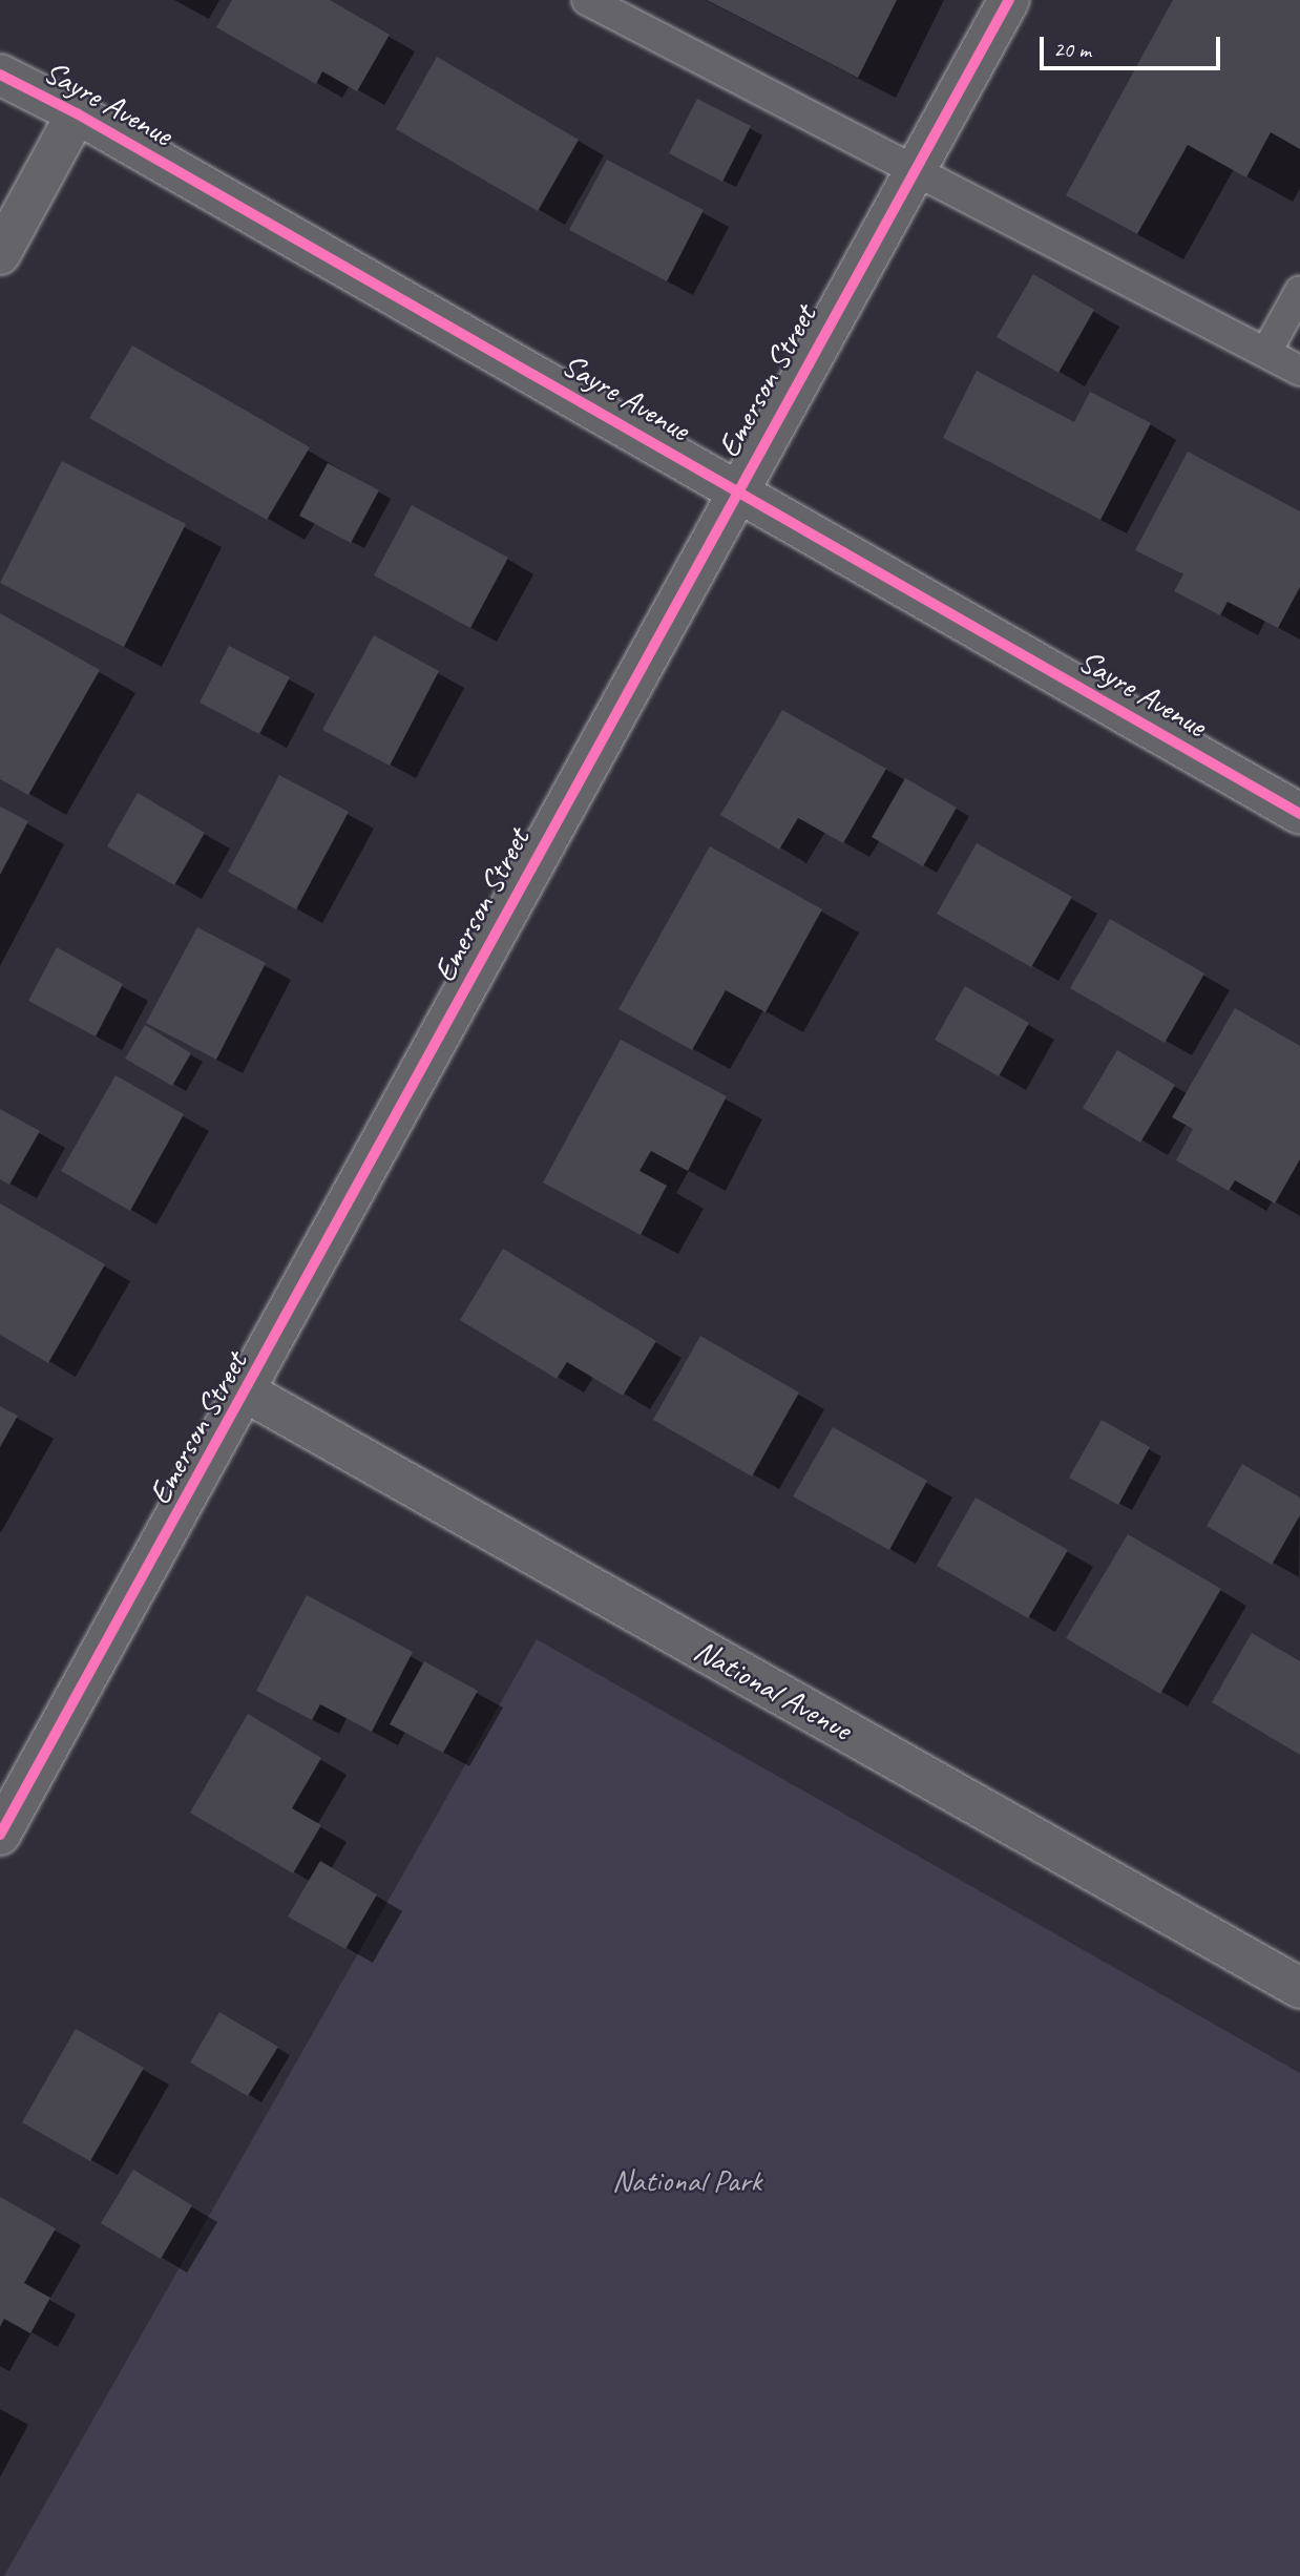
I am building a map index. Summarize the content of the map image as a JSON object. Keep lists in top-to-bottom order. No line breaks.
{"streets":{"street":["Sayre Avenue","Emerson Street","National Avenue"]},"crossings":[["Sayre Avenue","Emerson Street"],["Emerson Street","National Avenue"]],"parks":["National Park"],"scale_bar":"20 m"}
